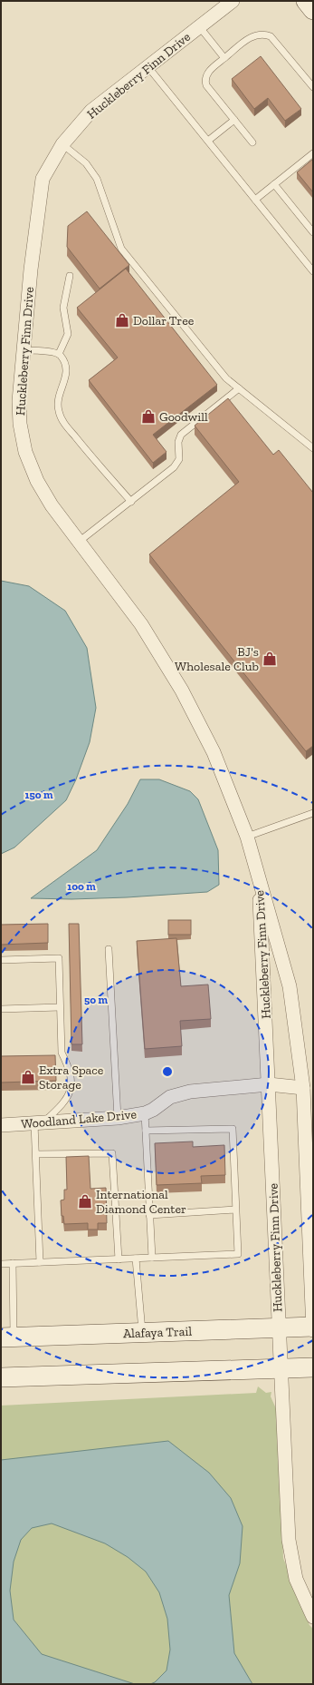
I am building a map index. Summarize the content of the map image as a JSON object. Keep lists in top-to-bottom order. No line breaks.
{"streets":{"main road":["Alafaya Trail"],"street":["Huckleberry Finn Drive","Woodland Lake Drive"]},"crossings":[["Huckleberry Finn Drive","Woodland Lake Drive"],["Huckleberry Finn Drive","Alafaya Trail"]],"places":{"shop":["Dollar Tree","Goodwill","BJ's Wholesale Club","Extra Space Storage","International Diamond Center"]},"rings":["150 m","100 m","50 m"]}
